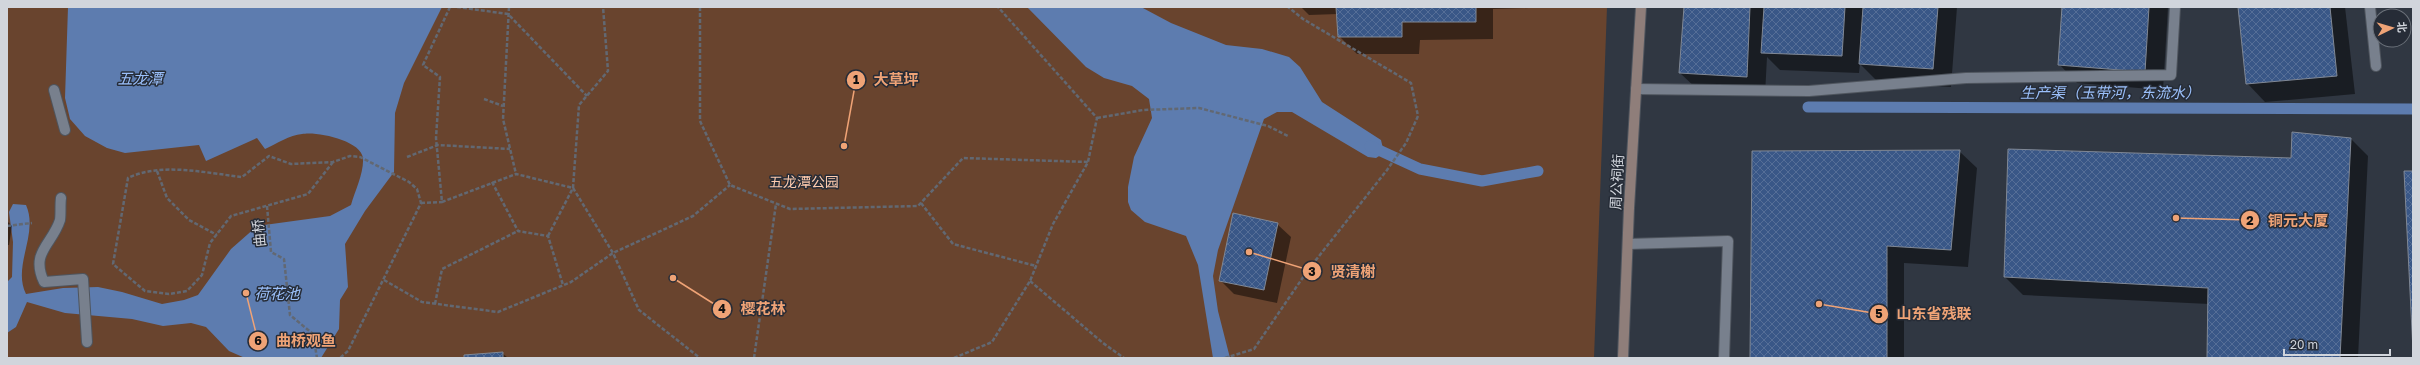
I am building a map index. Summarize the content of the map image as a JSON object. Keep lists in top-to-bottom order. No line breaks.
{"streets":{"street":["周公祠街"],"path":["曲桥"]},"water":["五龙潭","生产渠（玉带河，东流水）","荷花池"],"parks":["五龙潭公园"],"places":["大草坪","铜元大厦","贤清榭","樱花林","曲桥观鱼","山东省残联"],"scale_bar":"20 m","north":"right"}
